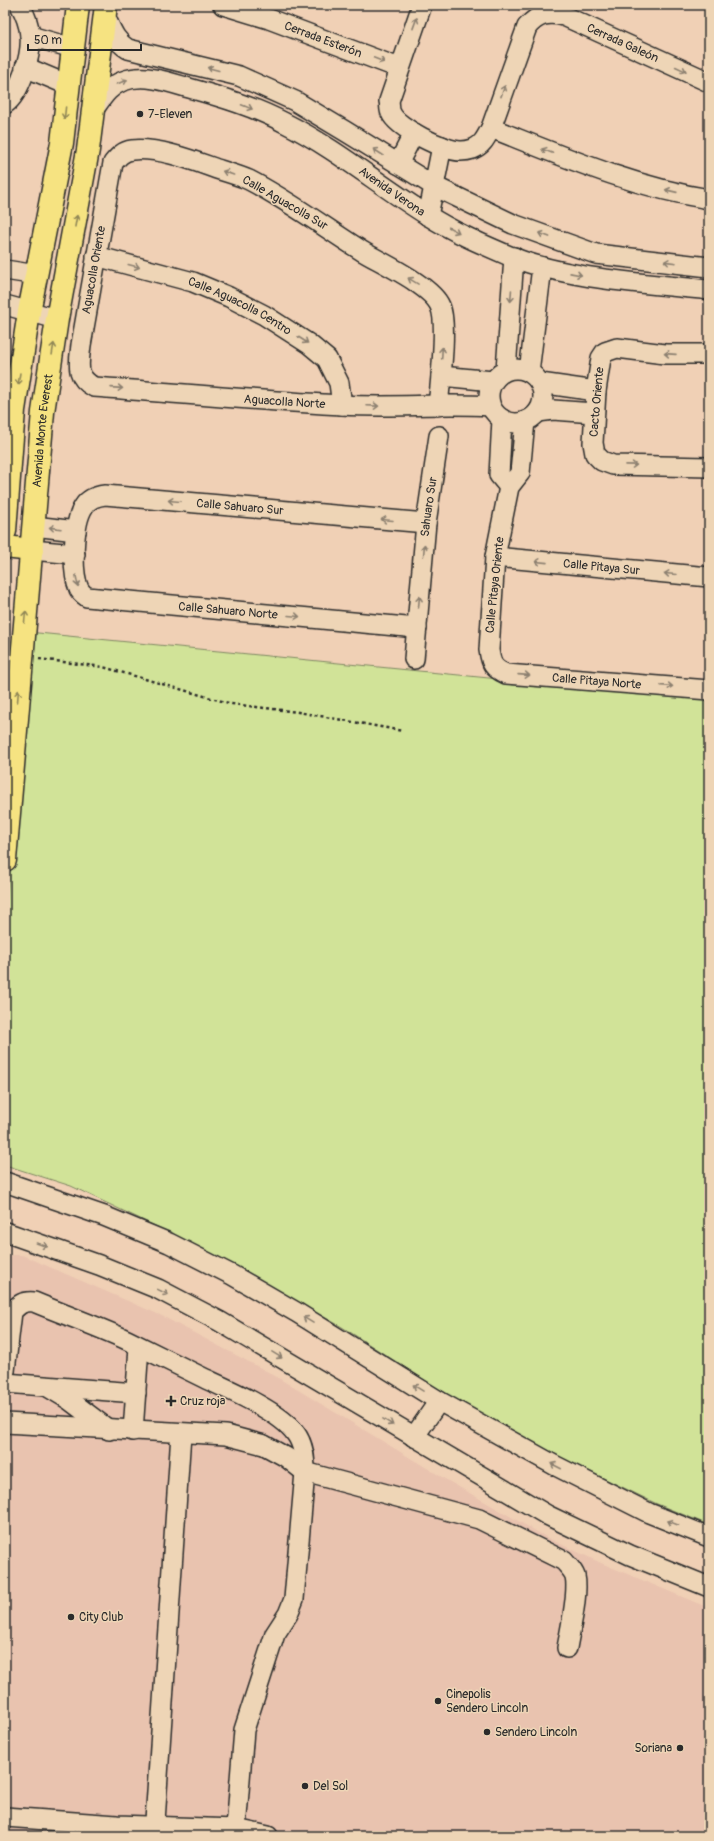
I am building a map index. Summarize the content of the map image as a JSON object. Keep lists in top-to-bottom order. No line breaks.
{"streets":{"main road":["Avenida Monte Everest"],"street":["Cerrada Esterón","Cerrada Galeón","Avenida Verona","Calle Aguacolla Sur","Aguacolla Oriente","Calle Aguacolla Centro","Aguacolla Norte","Cacto Oriente","Sahuaro Sur","Calle Sahuaro Sur","Calle Pitaya Sur","Calle Pitaya Oriente","Calle Sahuaro Norte","Calle Pitaya Norte"]},"crossings":[["Avenida Verona","Avenida Monte Everest"],["Calle Aguacolla Sur","Aguacolla Oriente"],["Aguacolla Oriente","Calle Aguacolla Centro"],["Aguacolla Oriente","Aguacolla Norte"],["Calle Aguacolla Centro","Aguacolla Norte"],["Aguacolla Norte","Calle Pitaya Oriente"],["Sahuaro Sur","Calle Sahuaro Sur"],["Sahuaro Sur","Calle Sahuaro Norte"],["Calle Sahuaro Sur","Calle Sahuaro Norte"],["Calle Pitaya Sur","Calle Pitaya Oriente"],["Calle Pitaya Oriente","Calle Pitaya Norte"]],"one_way":["Cerrada Esterón","Calle Aguacolla Sur","Calle Aguacolla Centro","Aguacolla Norte","Sahuaro Sur","Calle Sahuaro Sur","Calle Sahuaro Norte","Calle Pitaya Norte"],"places":{"other":["7-Eleven","City Club","Cinepolis Sendero Lincoln","Sendero Lincoln","Soriana","Del Sol"],"health":["Cruz roja"]},"scale_bar":"50 m"}
